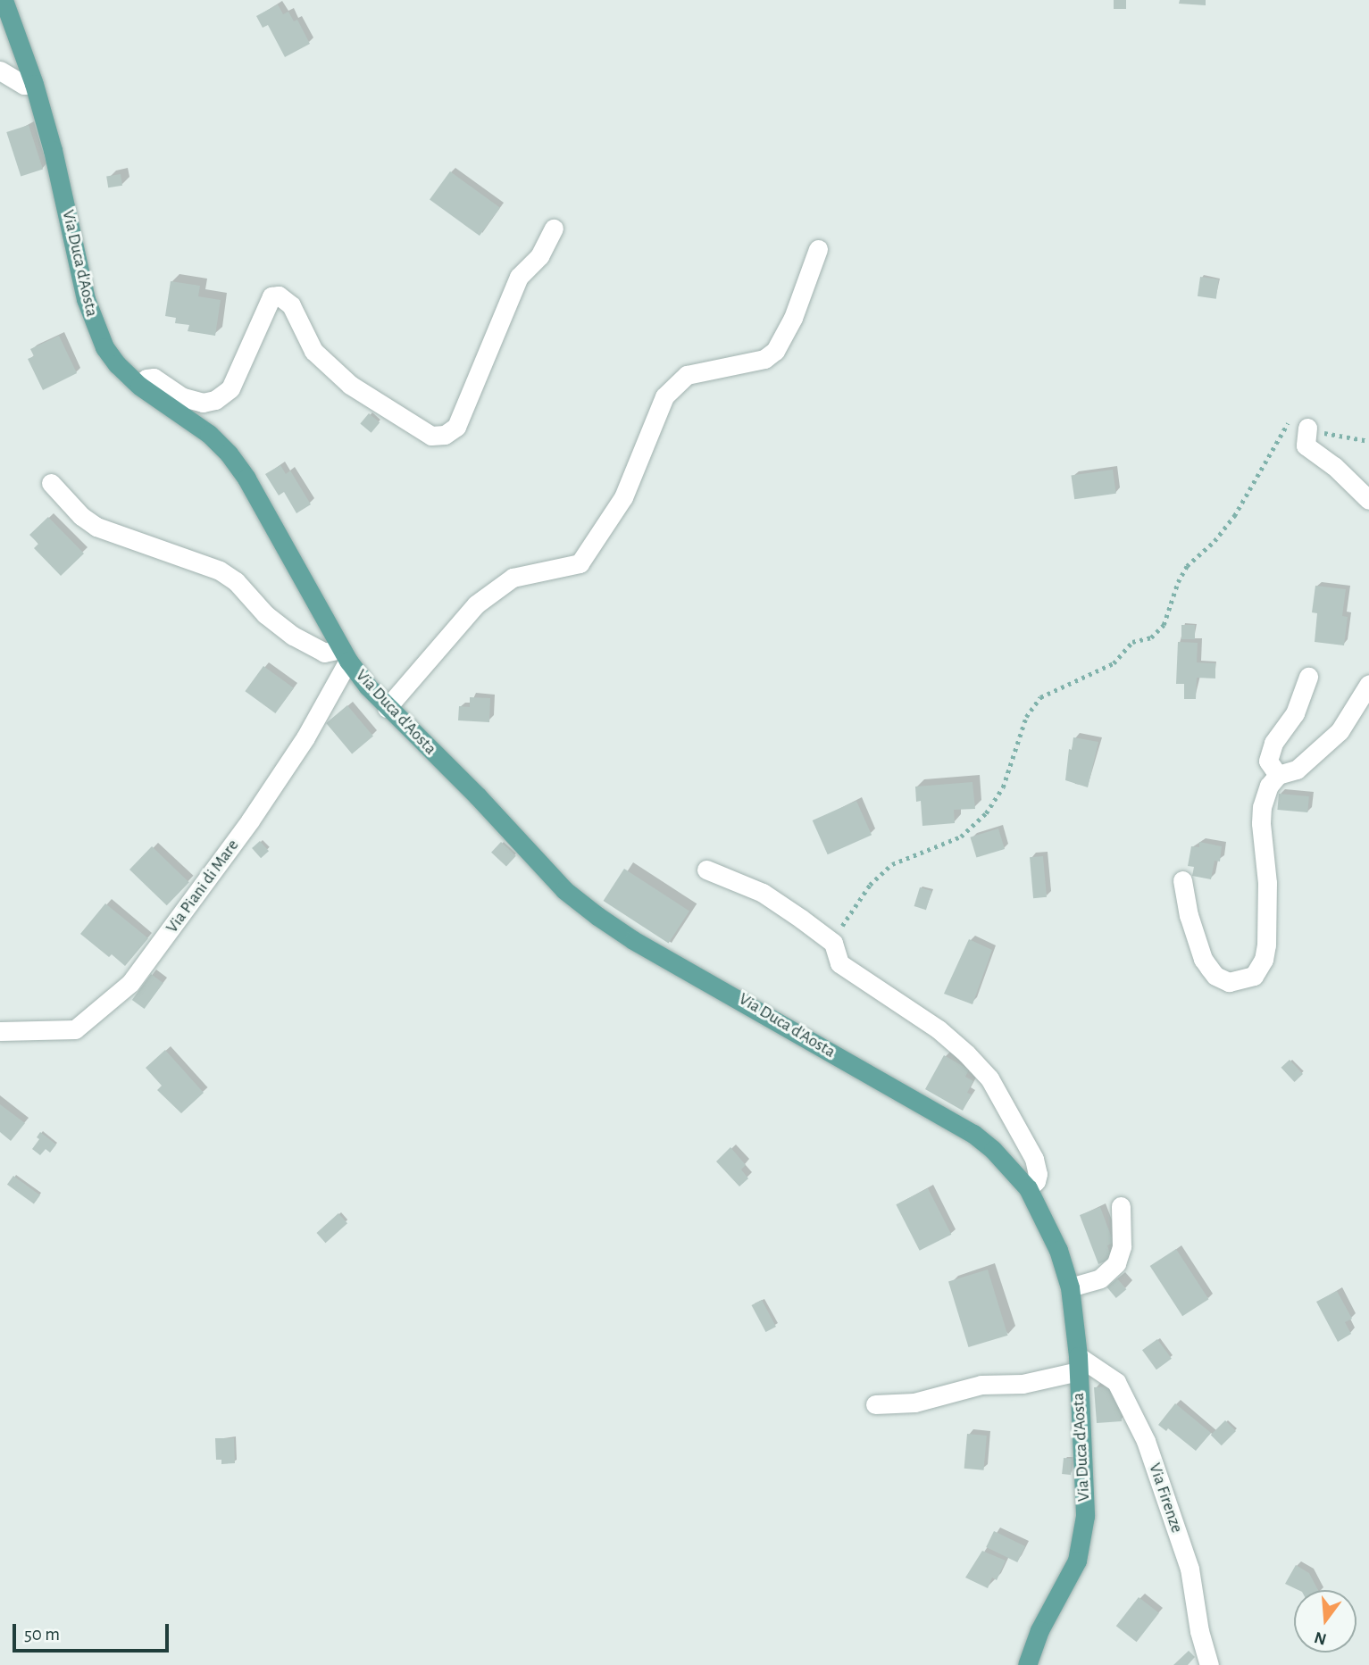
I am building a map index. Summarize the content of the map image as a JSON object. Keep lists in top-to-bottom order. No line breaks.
{"streets":{"main road":["Via Duca d'Aosta"],"street":["Via Piani di Mare","Via Firenze"]},"crossings":[["Via Duca d'Aosta","Via Piani di Mare"],["Via Duca d'Aosta","Via Firenze"]],"scale_bar":"50 m","north":"bottom"}
